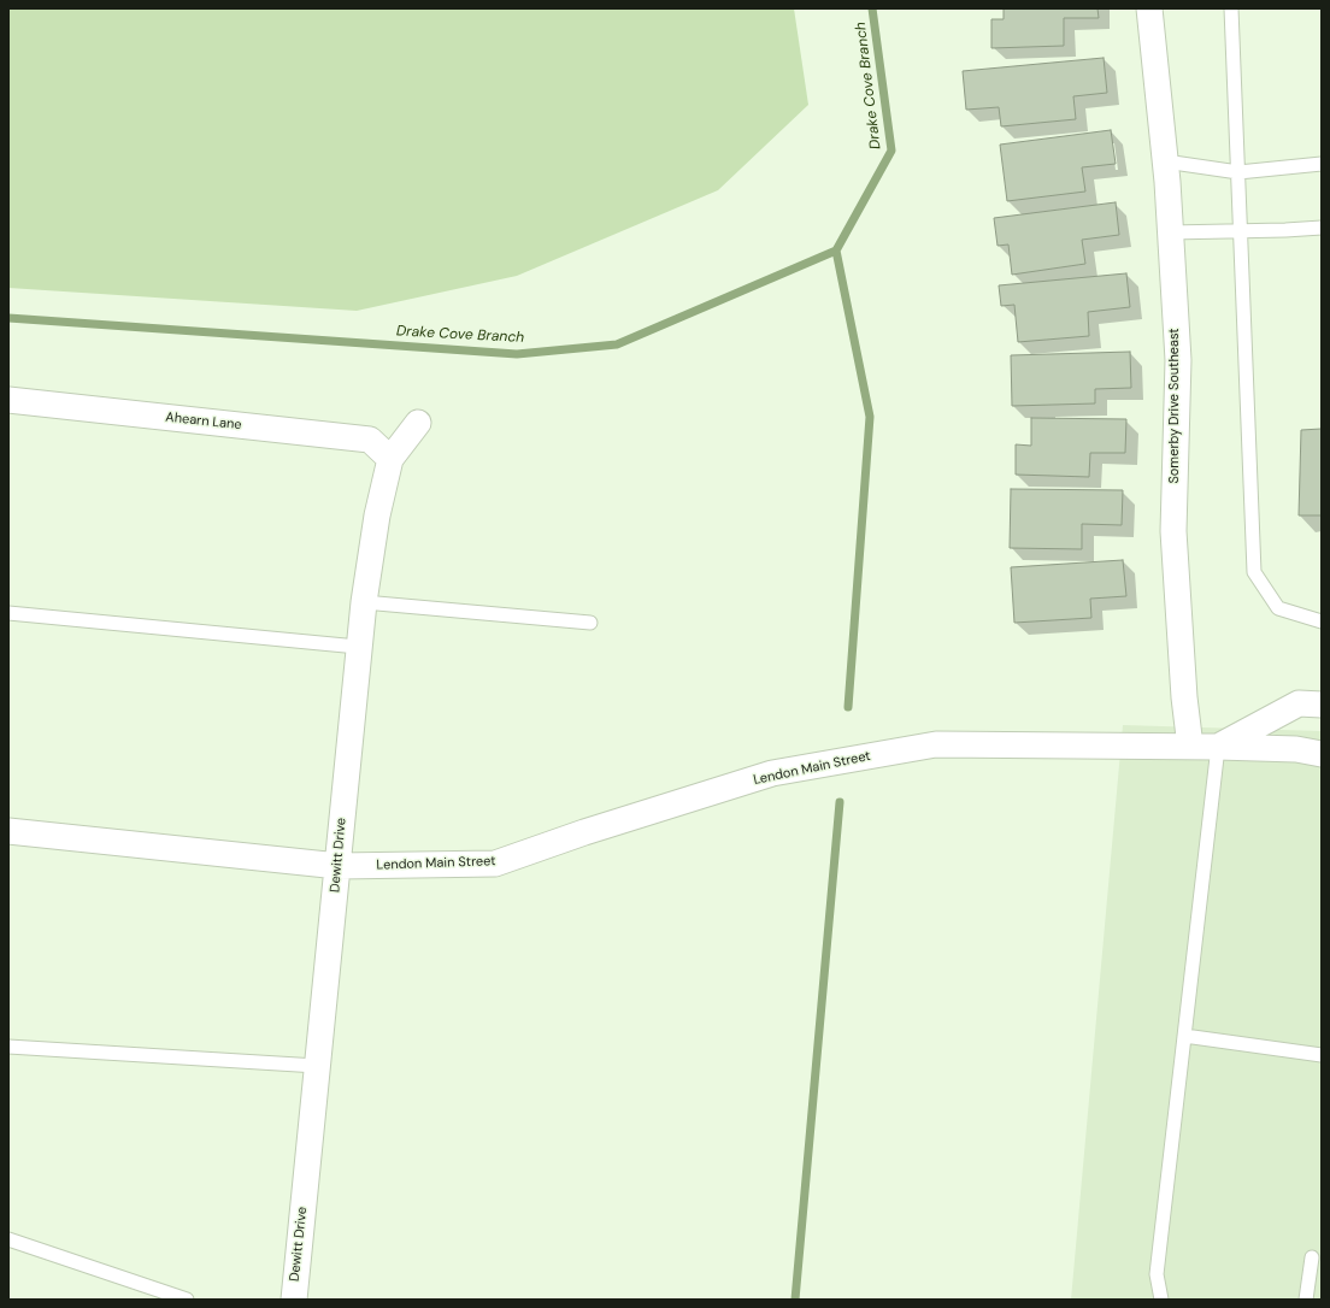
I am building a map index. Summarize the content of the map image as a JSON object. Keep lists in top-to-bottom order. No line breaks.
{"streets":{"street":["Somerby Drive Southeast","Ahearn Lane","Lendon Main Street","Dewitt Drive"]},"crossings":[["Somerby Drive Southeast","Lendon Main Street"],["Ahearn Lane","Dewitt Drive"],["Lendon Main Street","Dewitt Drive"]],"water":["Drake Cove Branch"]}
